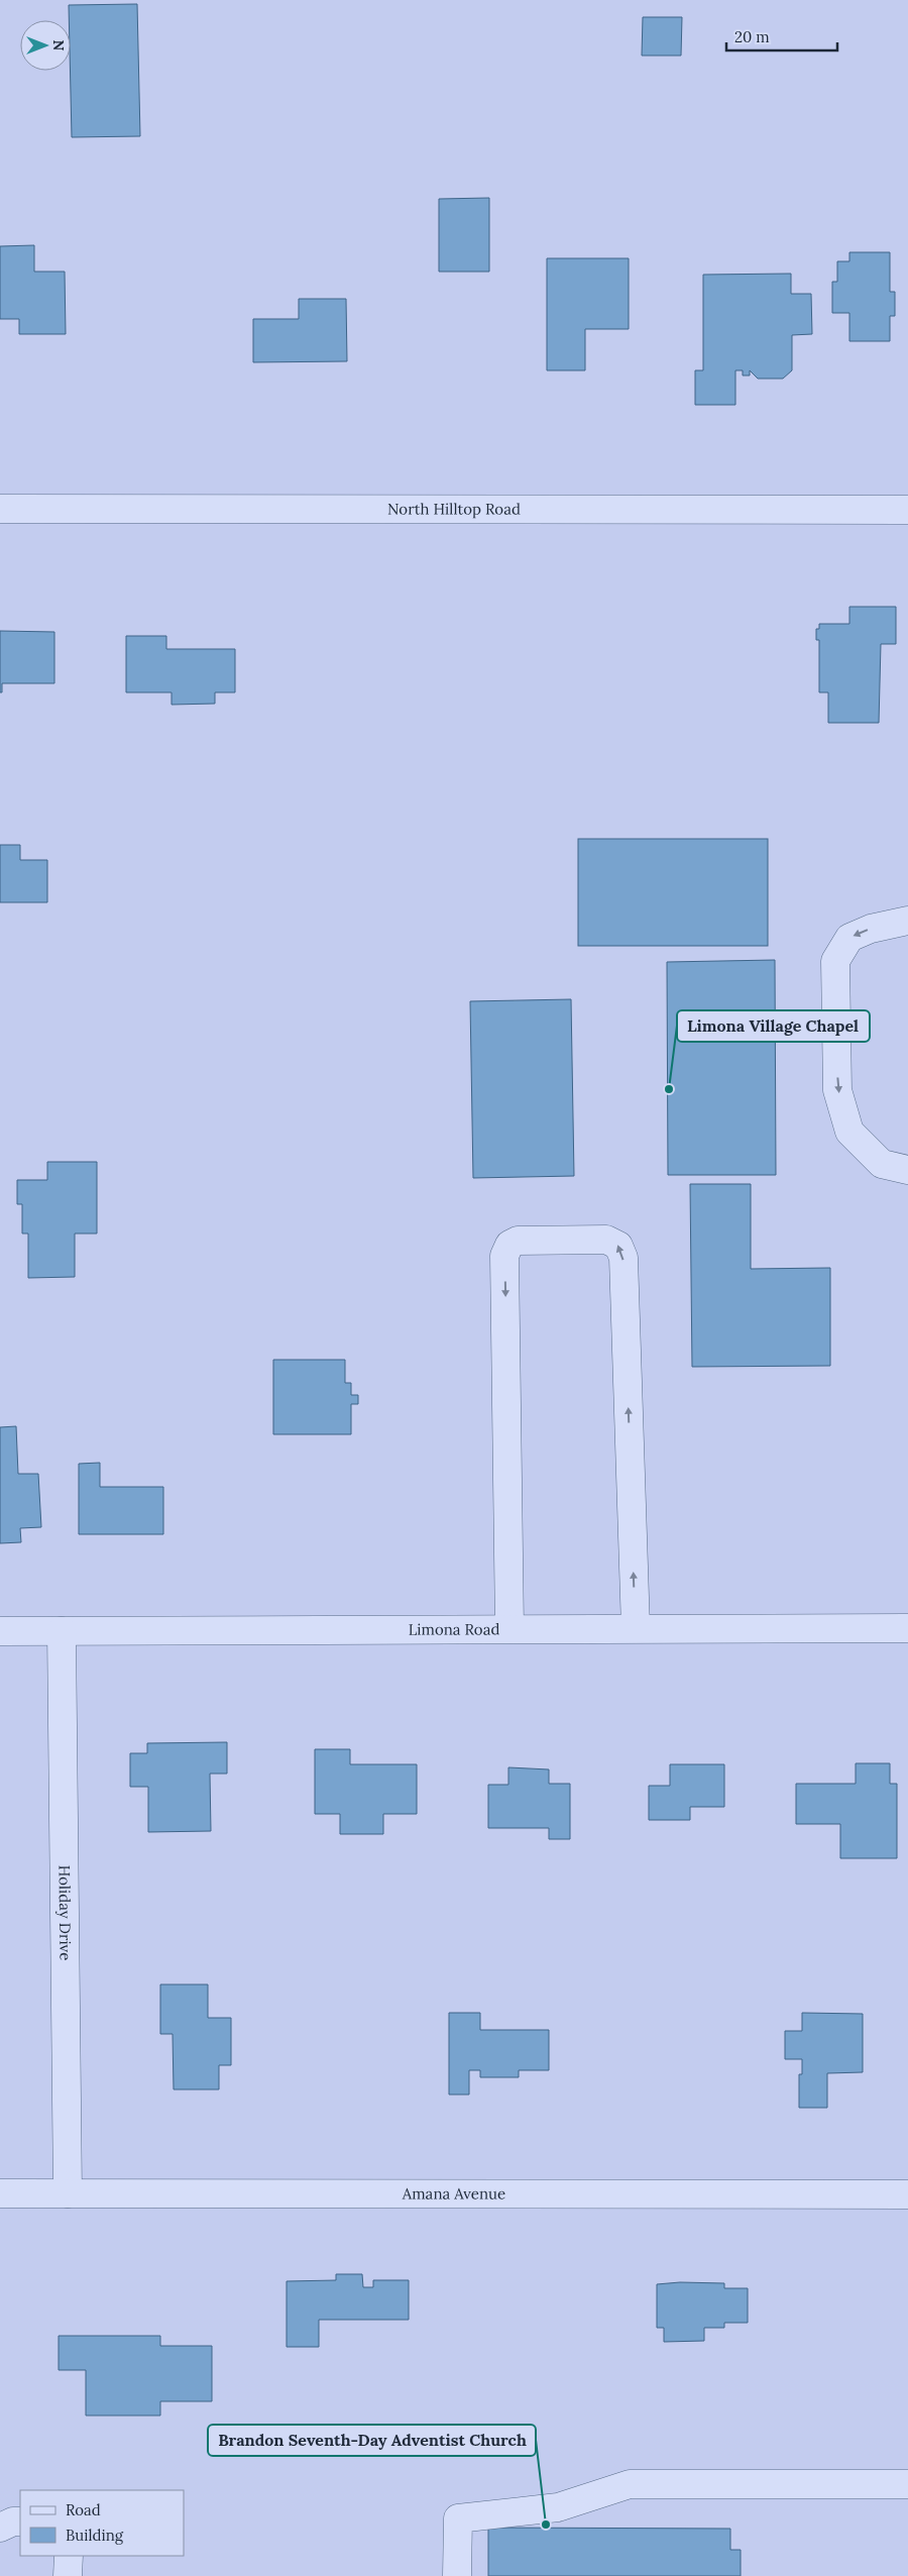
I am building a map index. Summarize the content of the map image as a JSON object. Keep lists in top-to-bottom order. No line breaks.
{"streets":{"street":["North Hilltop Road","Limona Road","Holiday Drive","Amana Avenue"]},"crossings":[["Limona Road","Holiday Drive"],["Holiday Drive","Amana Avenue"]],"places":["Limona Village Chapel","Brandon Seventh-Day Adventist Church"],"legend":["Road","Building"],"scale_bar":"20 m","north":"right"}
